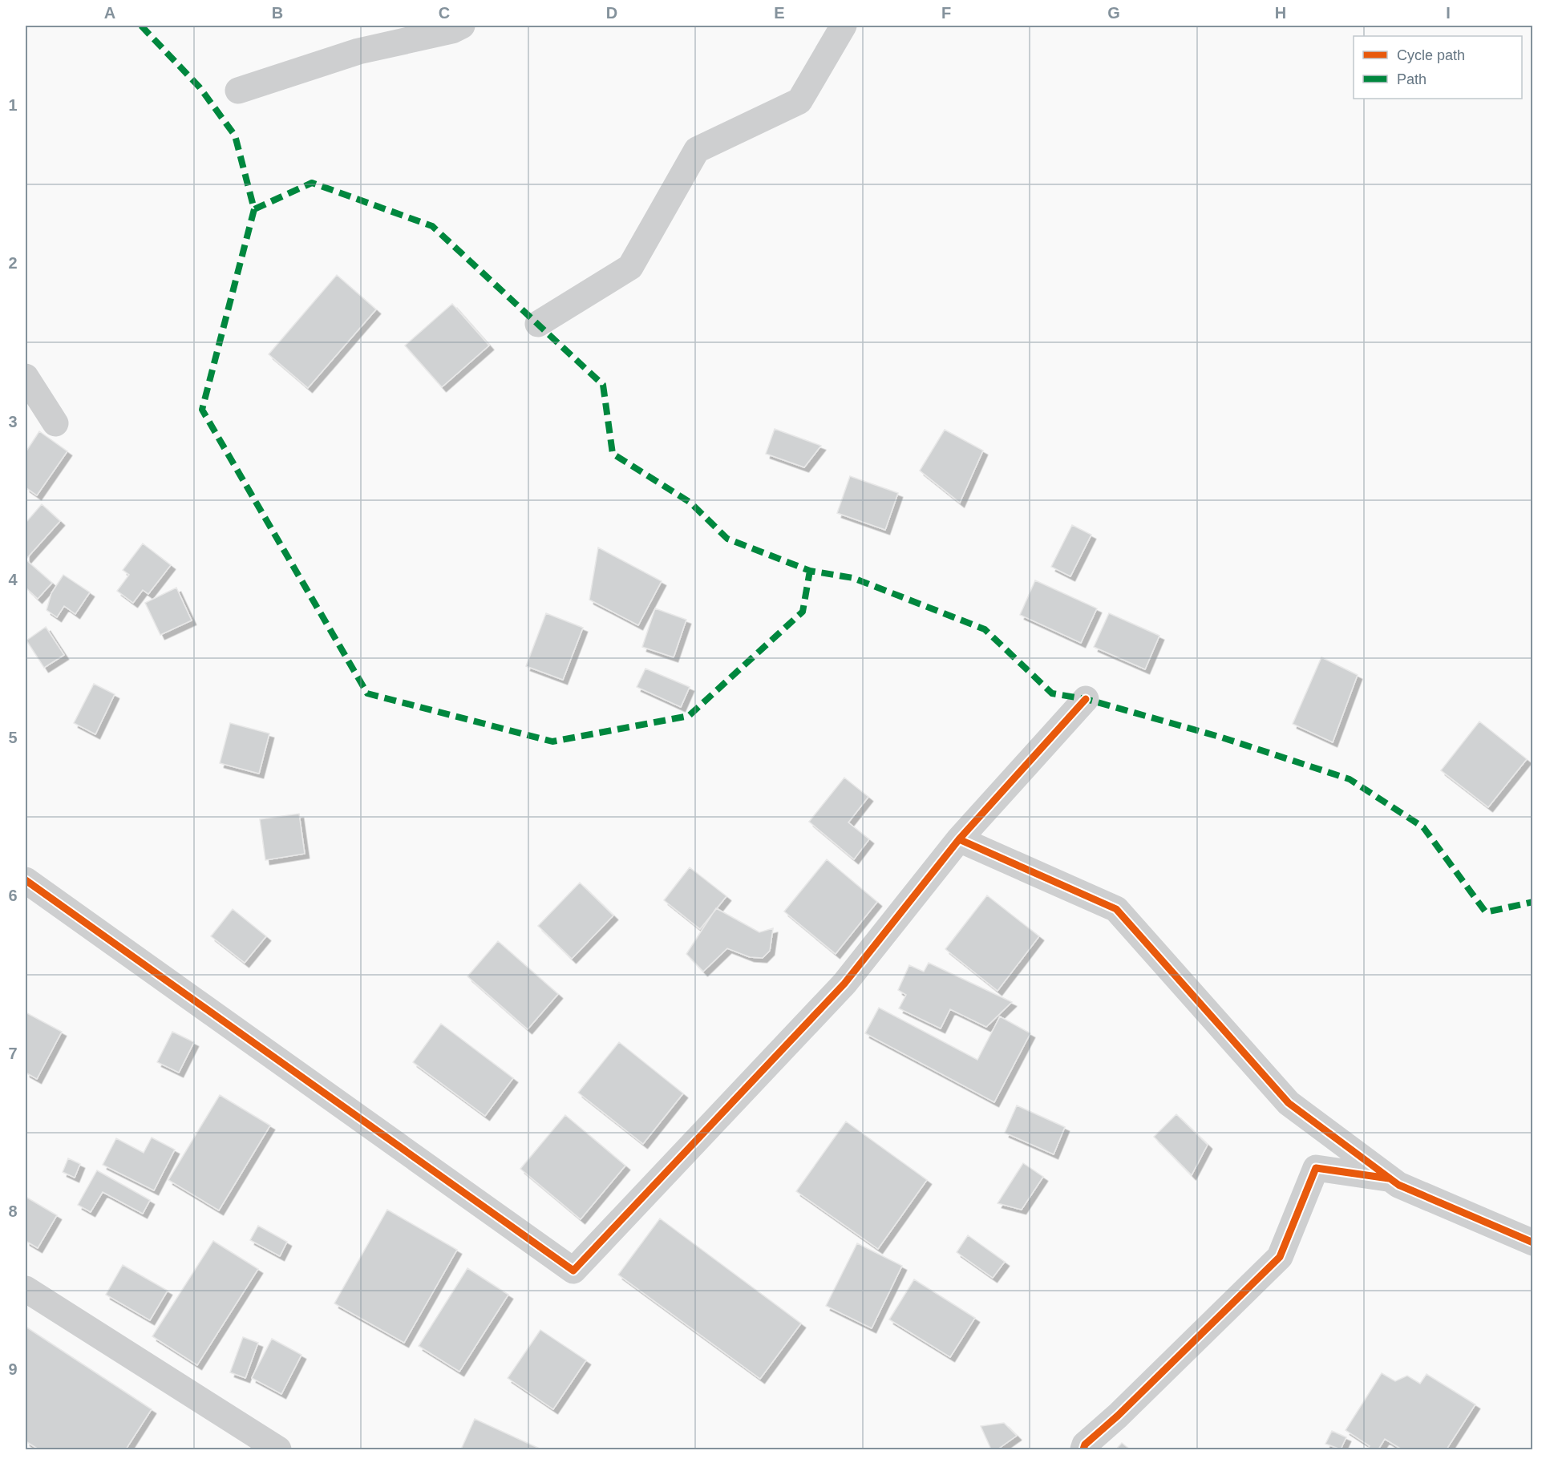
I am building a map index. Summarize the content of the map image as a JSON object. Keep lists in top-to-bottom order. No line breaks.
{"legend":["Cycle path","Path"],"grid":{"columns":["A","B","C","D","E","F","G","H","I"],"rows":["1","2","3","4","5","6","7","8","9"]}}
